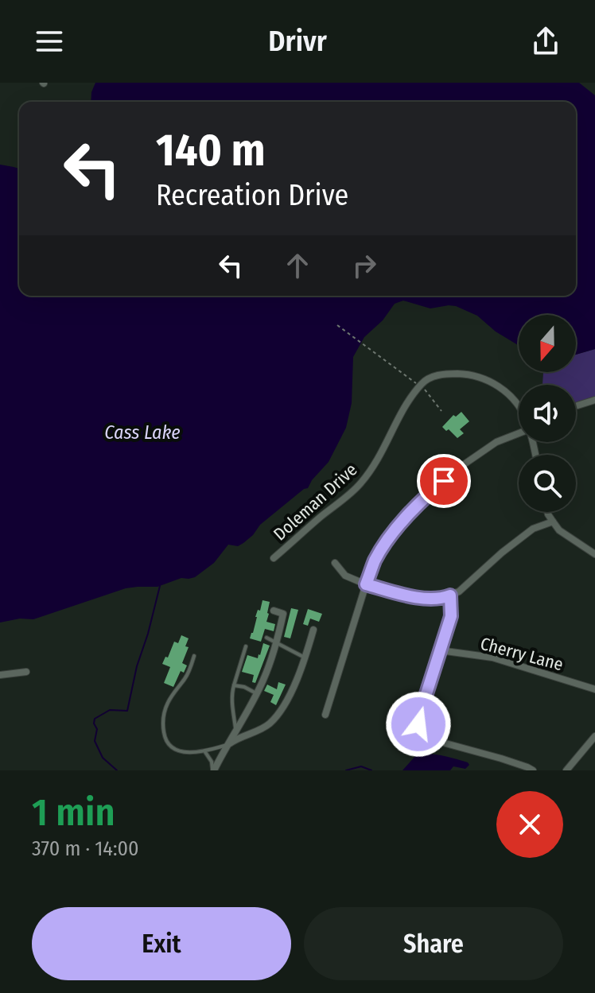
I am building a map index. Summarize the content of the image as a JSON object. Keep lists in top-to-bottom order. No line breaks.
{"streets":{"street":["Doleman Drive","Cherry Lane"]},"water":["Cass Lake"],"north":"bottom","page":{"header":"Drivr","turn":["140 m","Recreation Drive"],"heading":["1 min","370 m · 14:00"],"buttons":["Exit","Share"]}}
